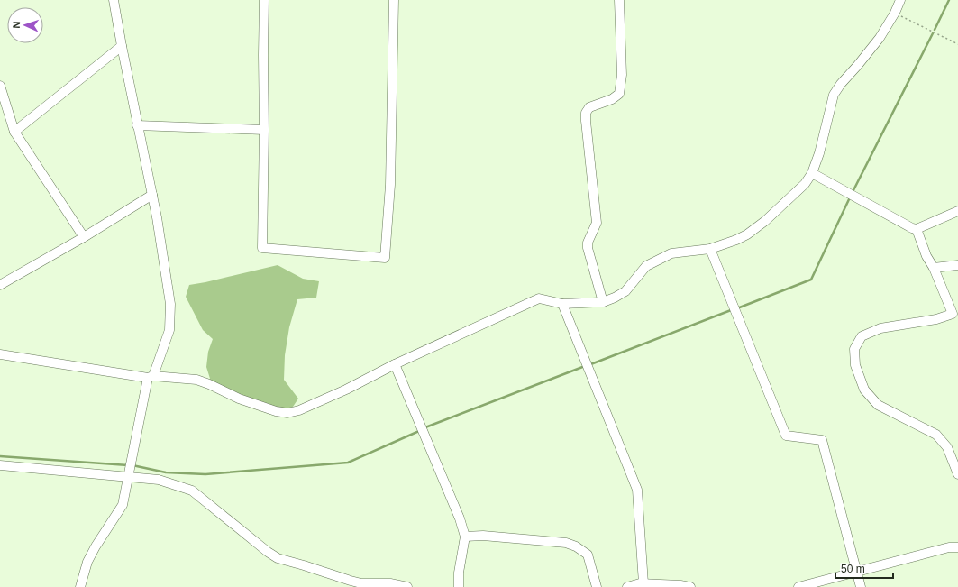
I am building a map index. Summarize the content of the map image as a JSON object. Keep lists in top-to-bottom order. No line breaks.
{"scale_bar":"50 m","north":"left"}
